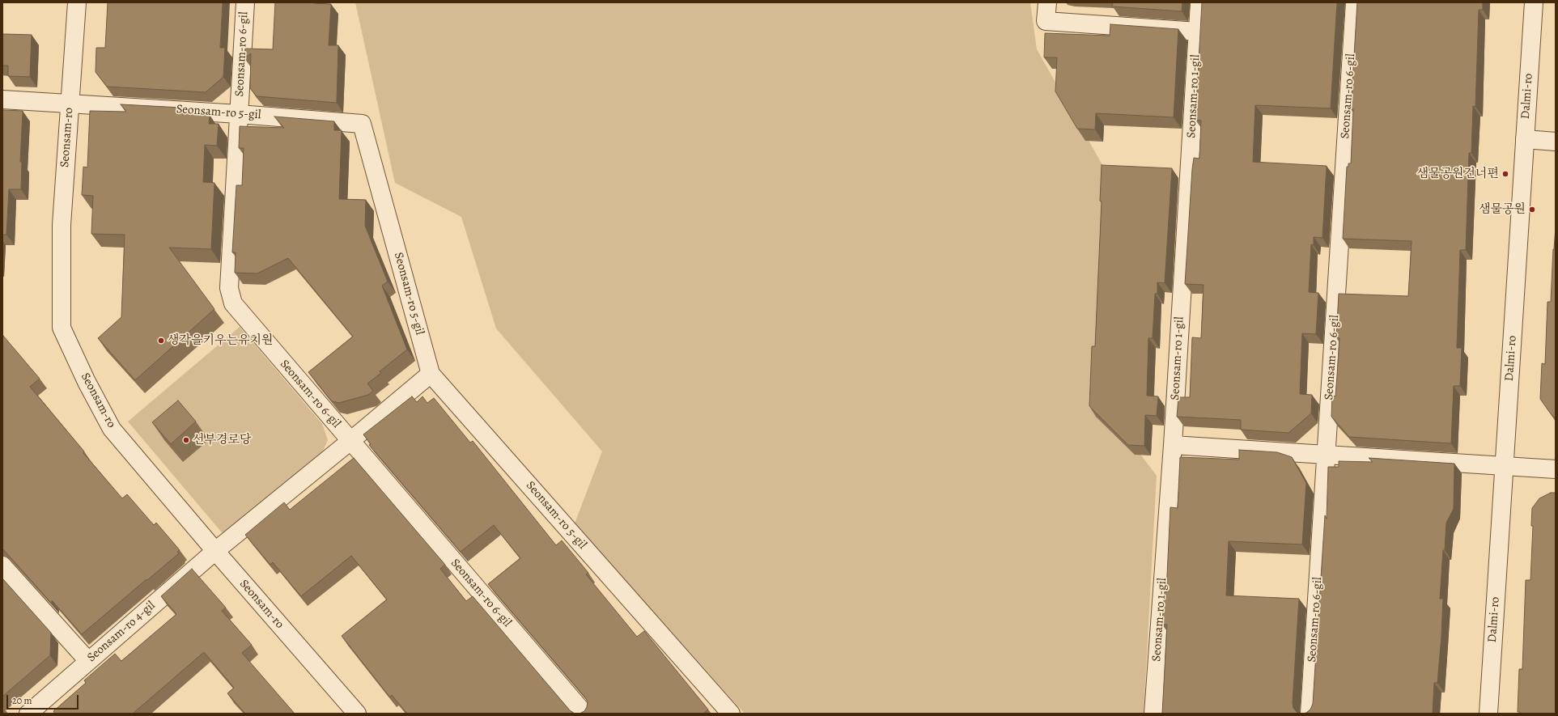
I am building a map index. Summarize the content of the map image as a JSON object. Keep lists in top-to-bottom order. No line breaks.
{"streets":{"street":["Seonsam-ro 6-gil","Seonsam-ro 1-gil","Dalmi-ro","Seonsam-ro 5-gil","Seonsam-ro","Seonsam-ro 4-gil"]},"crossings":[["Seonsam-ro 6-gil","Seonsam-ro 5-gil"],["Seonsam-ro 6-gil","Seonsam-ro 4-gil"],["Seonsam-ro 5-gil","Seonsam-ro"],["Seonsam-ro 5-gil","Seonsam-ro 4-gil"],["Seonsam-ro","Seonsam-ro 4-gil"]],"places":["샘물공원건너편","샘물공원","생각을키우는유치원","선부경로당"],"scale_bar":"20 m"}
